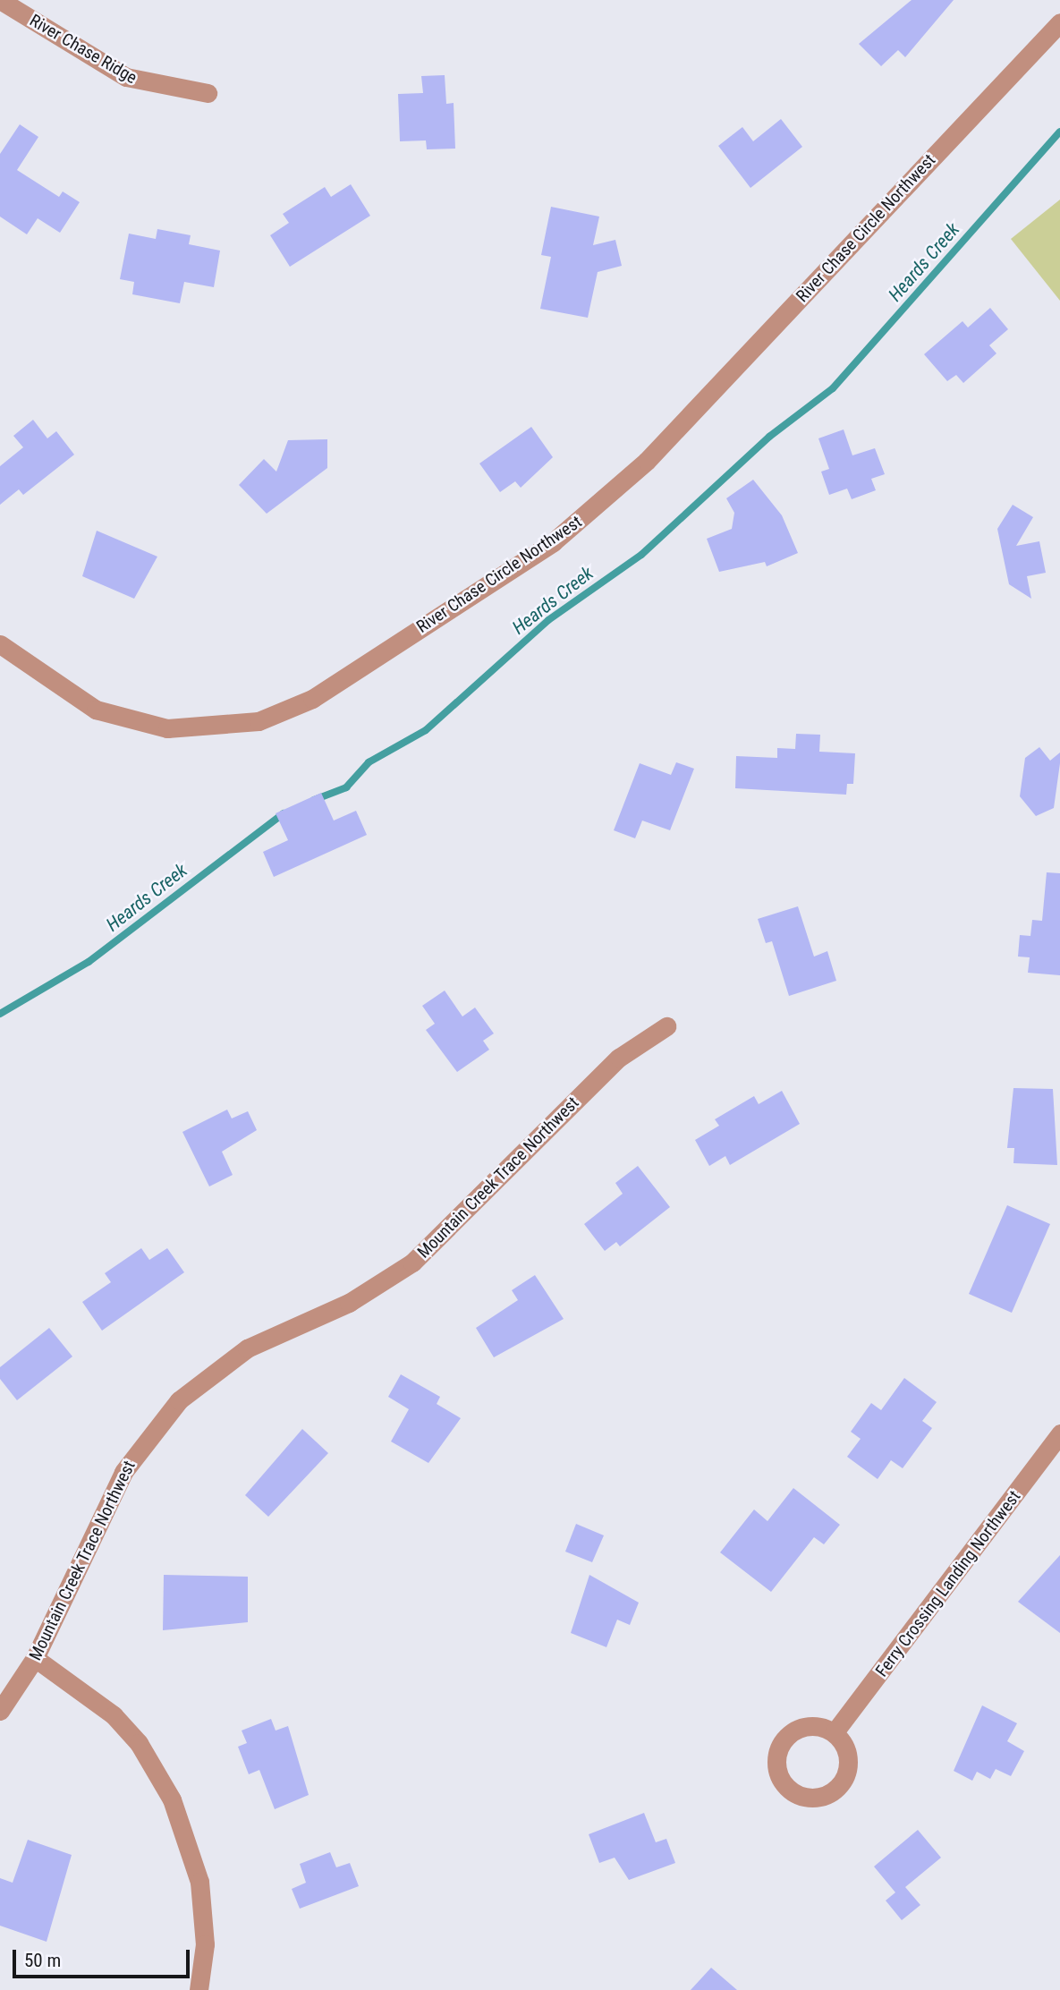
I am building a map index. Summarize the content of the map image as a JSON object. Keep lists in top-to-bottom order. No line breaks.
{"streets":{"street":["River Chase Ridge","River Chase Circle Northwest","Mountain Creek Trace Northwest","Ferry Crossing Landing Northwest"]},"water":["Heards Creek"],"scale_bar":"50 m"}
